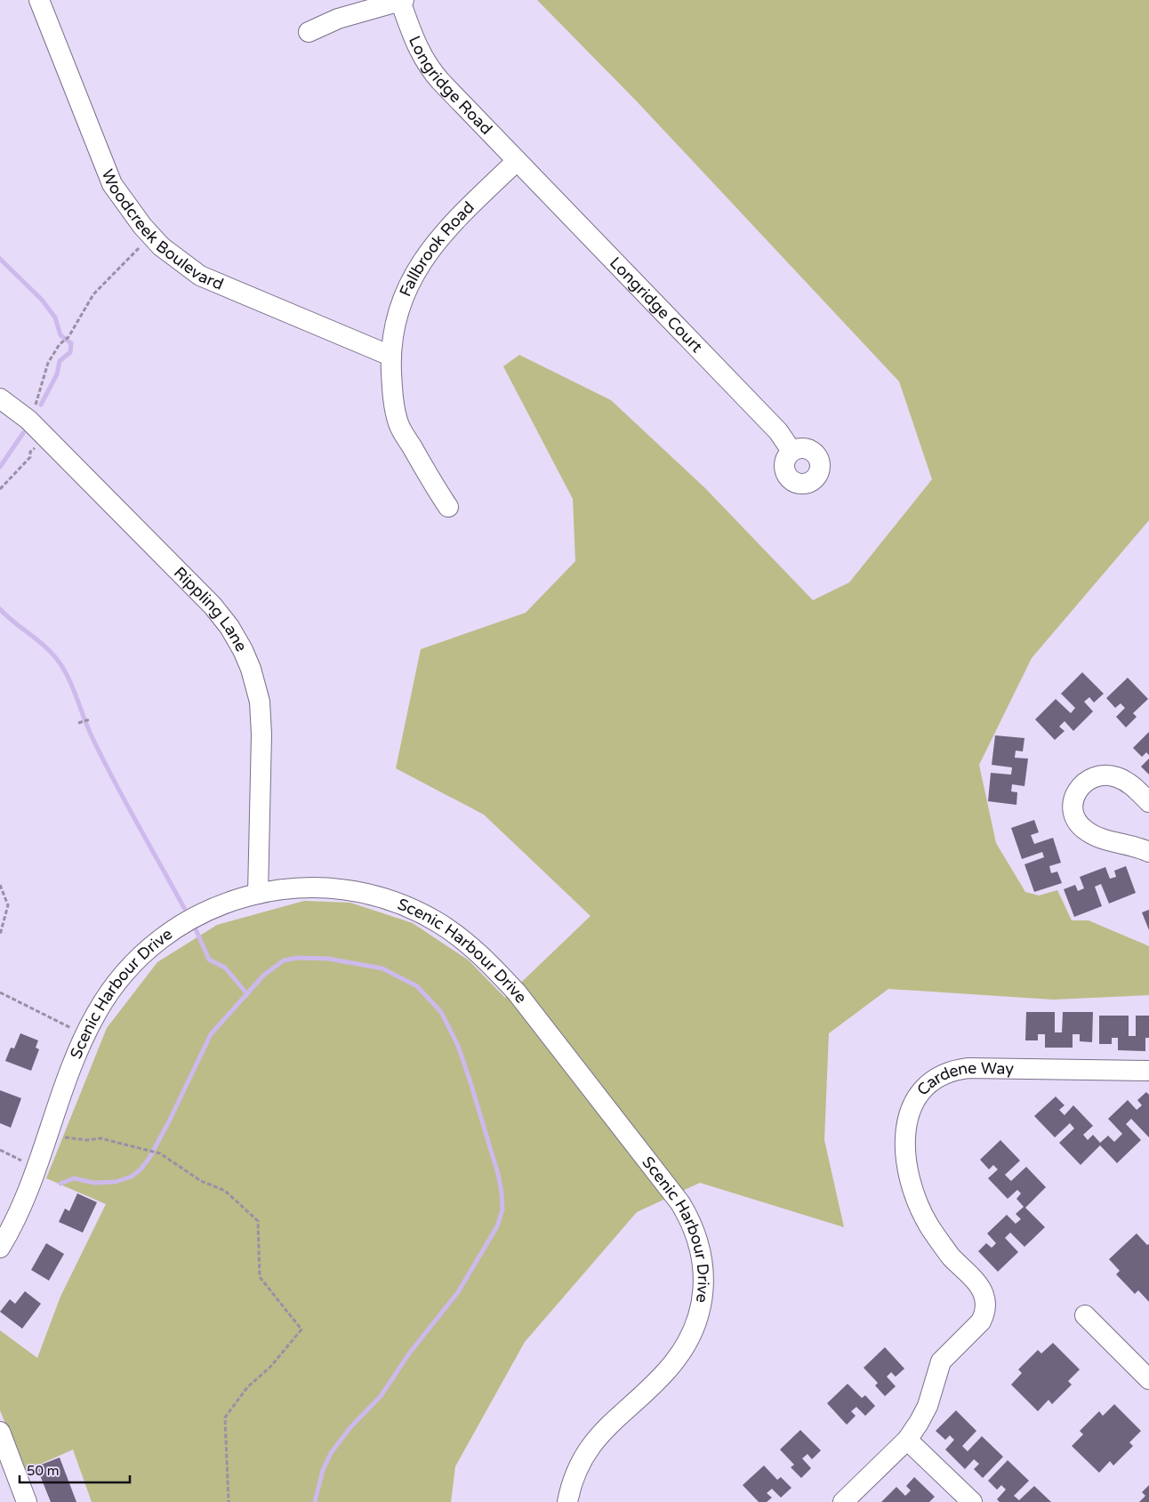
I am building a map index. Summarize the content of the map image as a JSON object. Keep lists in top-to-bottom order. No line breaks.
{"streets":{"street":["Longridge Road","Woodcreek Boulevard","Fallbrook Road","Longridge Court","Rippling Lane","Scenic Harbour Drive","Cardene Way"]},"crossings":[["Longridge Road","Fallbrook Road"],["Longridge Road","Longridge Court"],["Woodcreek Boulevard","Fallbrook Road"],["Fallbrook Road","Longridge Court"],["Rippling Lane","Scenic Harbour Drive"]],"scale_bar":"50 m"}
